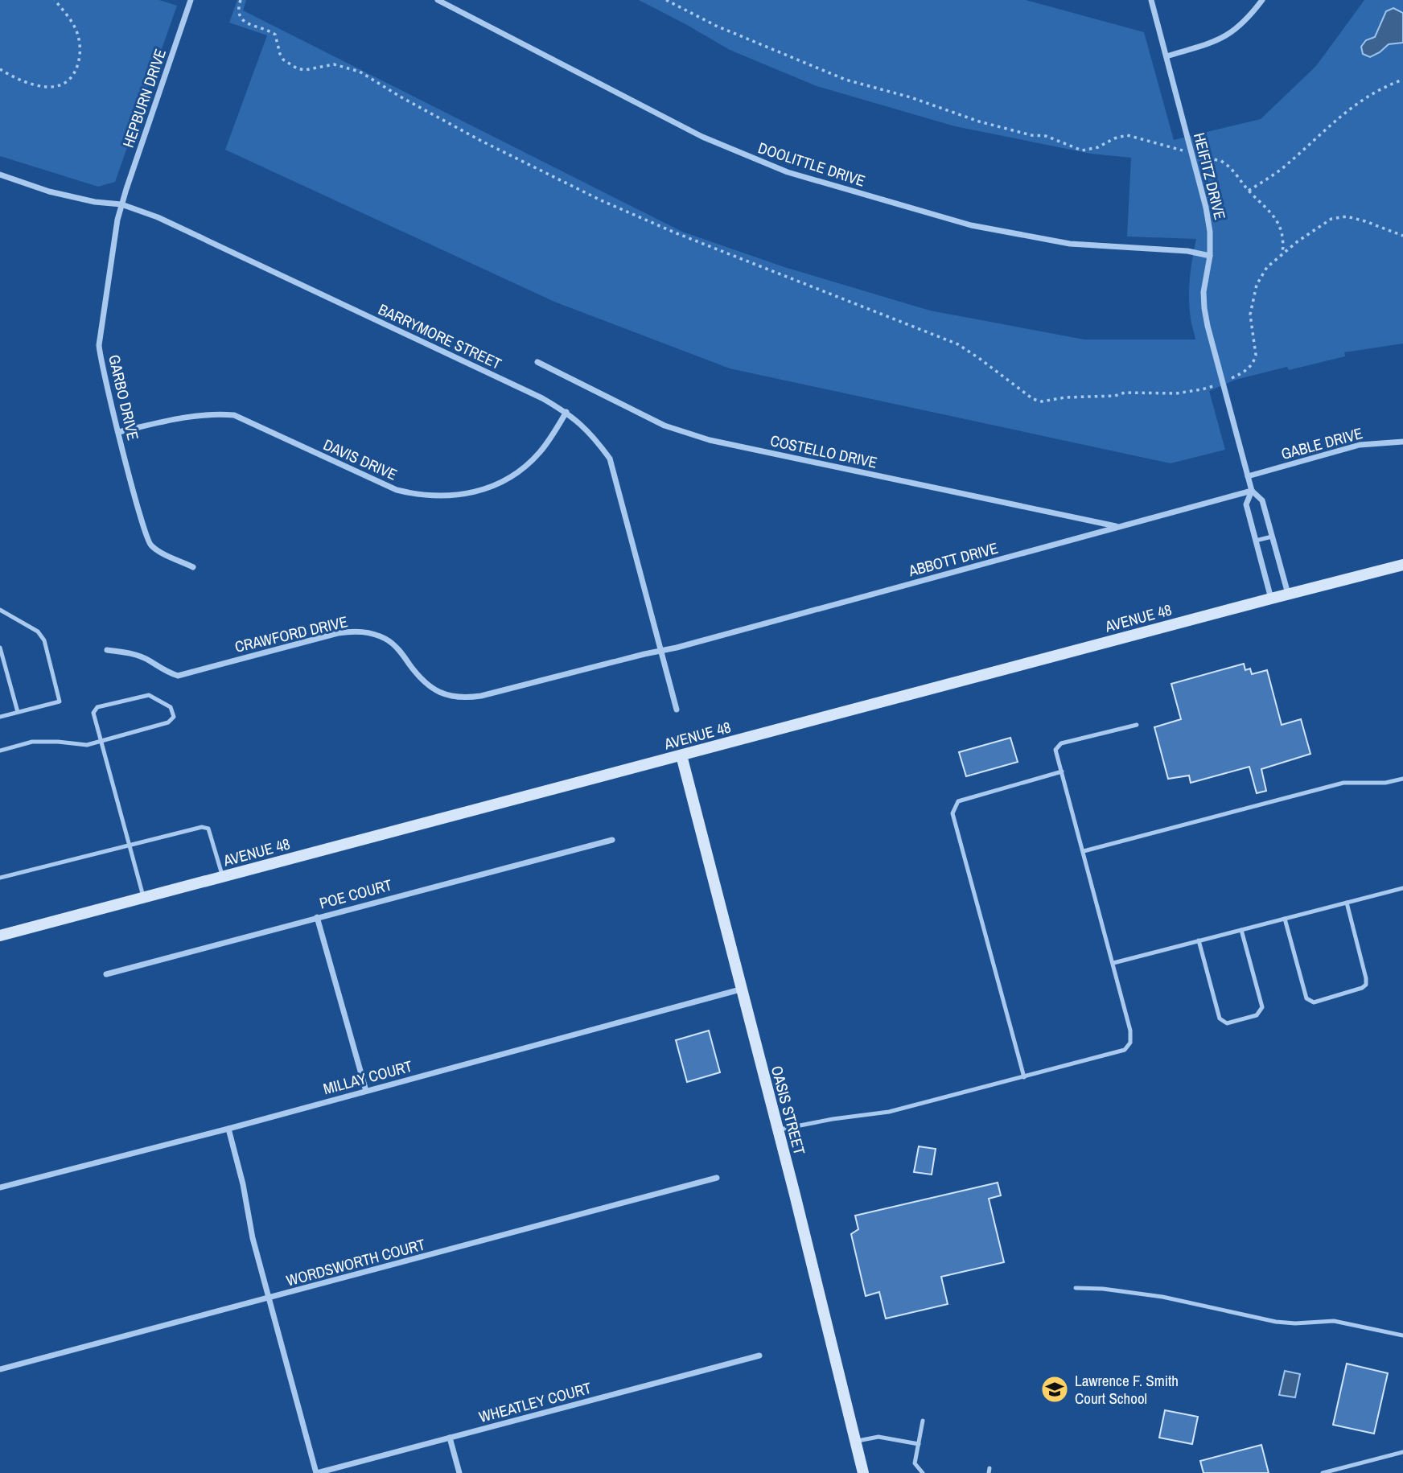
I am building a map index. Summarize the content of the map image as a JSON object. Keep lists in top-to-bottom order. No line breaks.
{"streets":{"main road":["AVENUE 48","OASIS STREET"],"street":["HEPBURN DRIVE","DOOLITTLE DRIVE","HEIFITZ DRIVE","BARRYMORE STREET","GARBO DRIVE","GABLE DRIVE","COSTELLO DRIVE","DAVIS DRIVE","ABBOTT DRIVE","CRAWFORD DRIVE","POE COURT","MILLAY COURT","WORDSWORTH COURT","WHEATLEY COURT"]},"crossings":[["HEPBURN DRIVE","BARRYMORE STREET"],["HEPBURN DRIVE","GARBO DRIVE"],["DOOLITTLE DRIVE","HEIFITZ DRIVE"],["HEIFITZ DRIVE","GABLE DRIVE"],["HEIFITZ DRIVE","ABBOTT DRIVE"],["HEIFITZ DRIVE","AVENUE 48"],["BARRYMORE STREET","GARBO DRIVE"],["BARRYMORE STREET","DAVIS DRIVE"],["BARRYMORE STREET","ABBOTT DRIVE"],["BARRYMORE STREET","CRAWFORD DRIVE"],["GARBO DRIVE","DAVIS DRIVE"],["COSTELLO DRIVE","ABBOTT DRIVE"],["ABBOTT DRIVE","CRAWFORD DRIVE"],["AVENUE 48","OASIS STREET"],["MILLAY COURT","OASIS STREET"]],"places":{"school or university":["Lawrence F. Smith Court School"]}}
